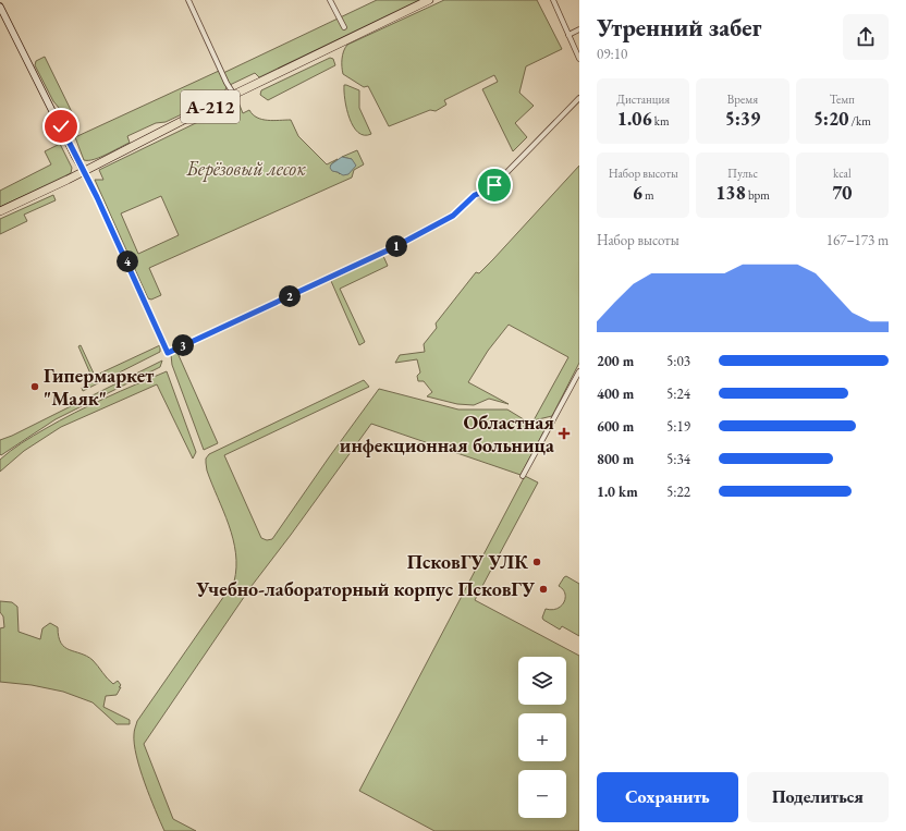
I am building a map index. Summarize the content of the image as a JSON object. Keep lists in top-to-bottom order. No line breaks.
{"streets":{"highway":["А-212"]},"parks":["Берёзовый лесок"],"places":{"other":["Гипермаркет \"Маяк\"","ПсковГУ УЛК","Учебно-лабораторный корпус ПсковГУ"],"health":["Областная инфекционная больница"]},"page":{"heading":["Утренний забег","09:10"],"stats":[["Дистанция","1.06 km"],["Время","5:39"],["Темп","5:20 /km"],["Набор высоты","6 m"],["Пульс","138 bpm"],["kcal","70"]],"chart":["Набор высоты","167–173 m"],"pins":["1","4","2","3"],"list":[{"name":"200 m","note":"5:03"},{"name":"400 m","note":"5:24"},{"name":"600 m","note":"5:19"},{"name":"800 m","note":"5:34"},{"name":"1.0 km","note":"5:22"}],"map_buttons":["+","−"],"buttons":["Сохранить","Поделиться"]}}
